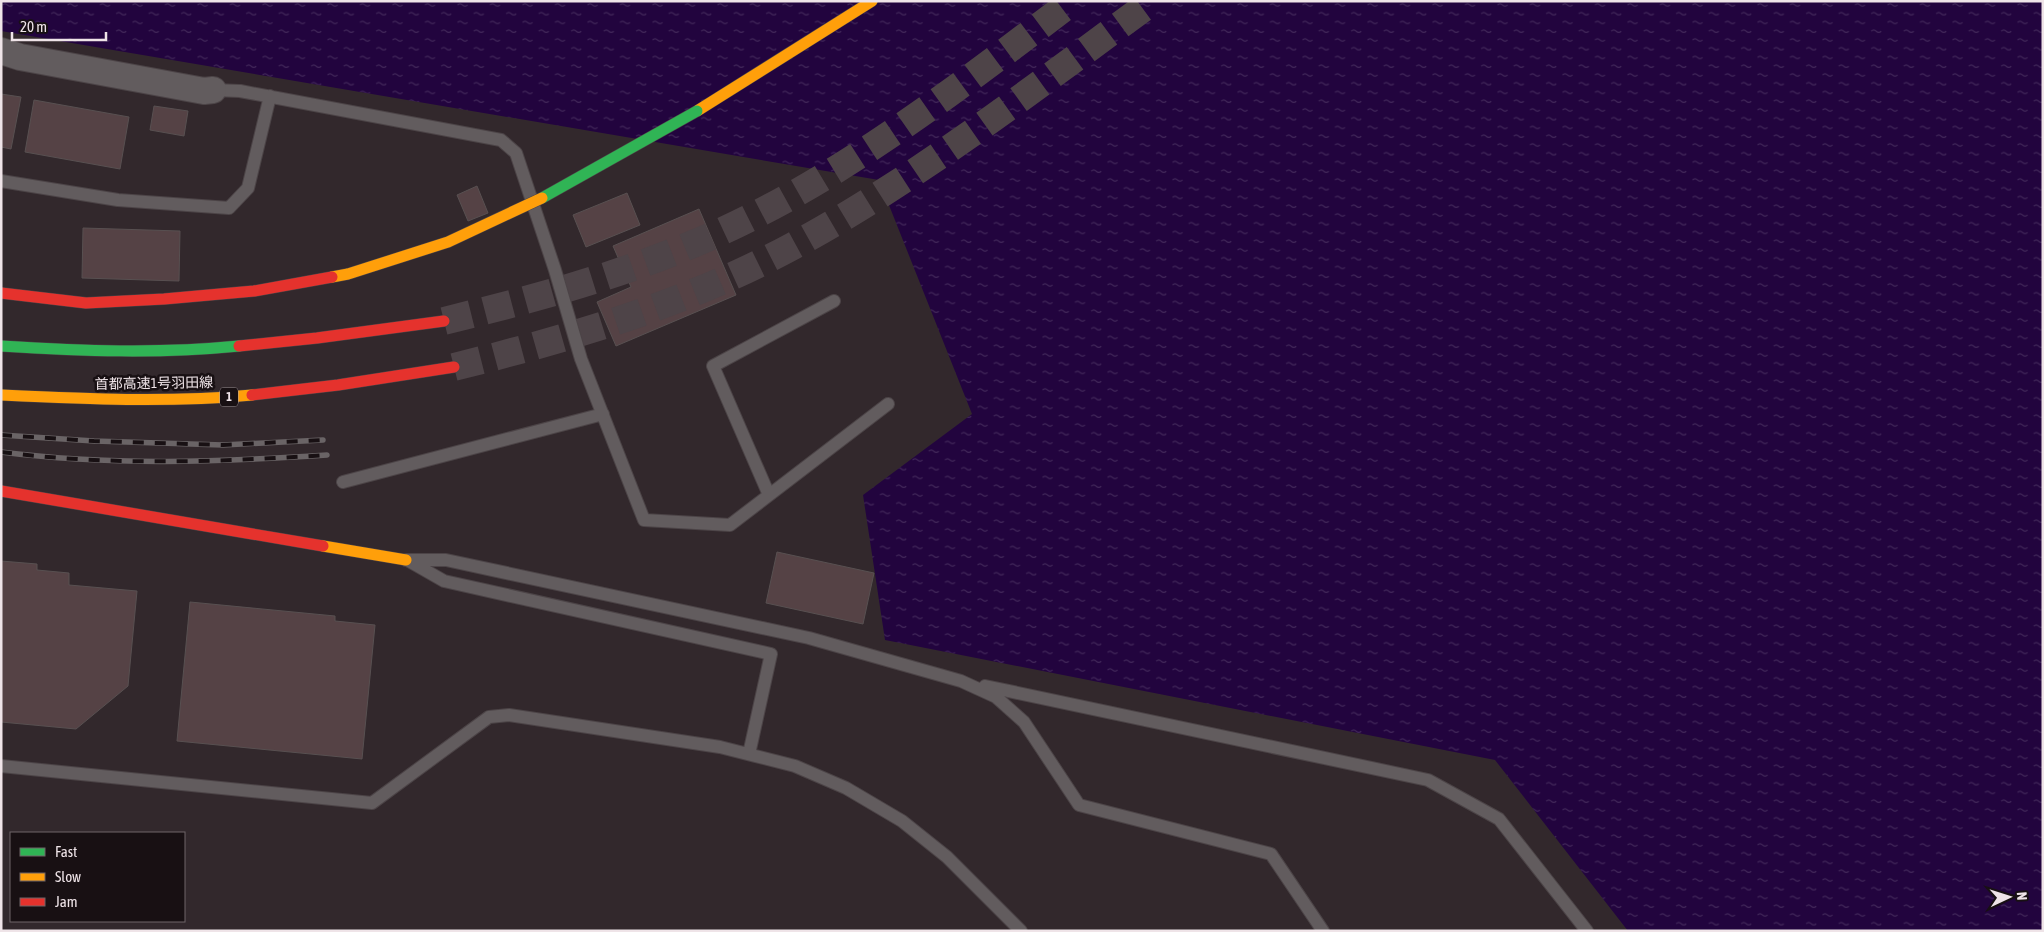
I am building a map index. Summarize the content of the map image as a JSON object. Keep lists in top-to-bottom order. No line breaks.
{"streets":{"main road":["首都高速1号羽田線","1"]},"legend":["Fast","Slow","Jam"],"scale_bar":"20 m","north":"right"}
